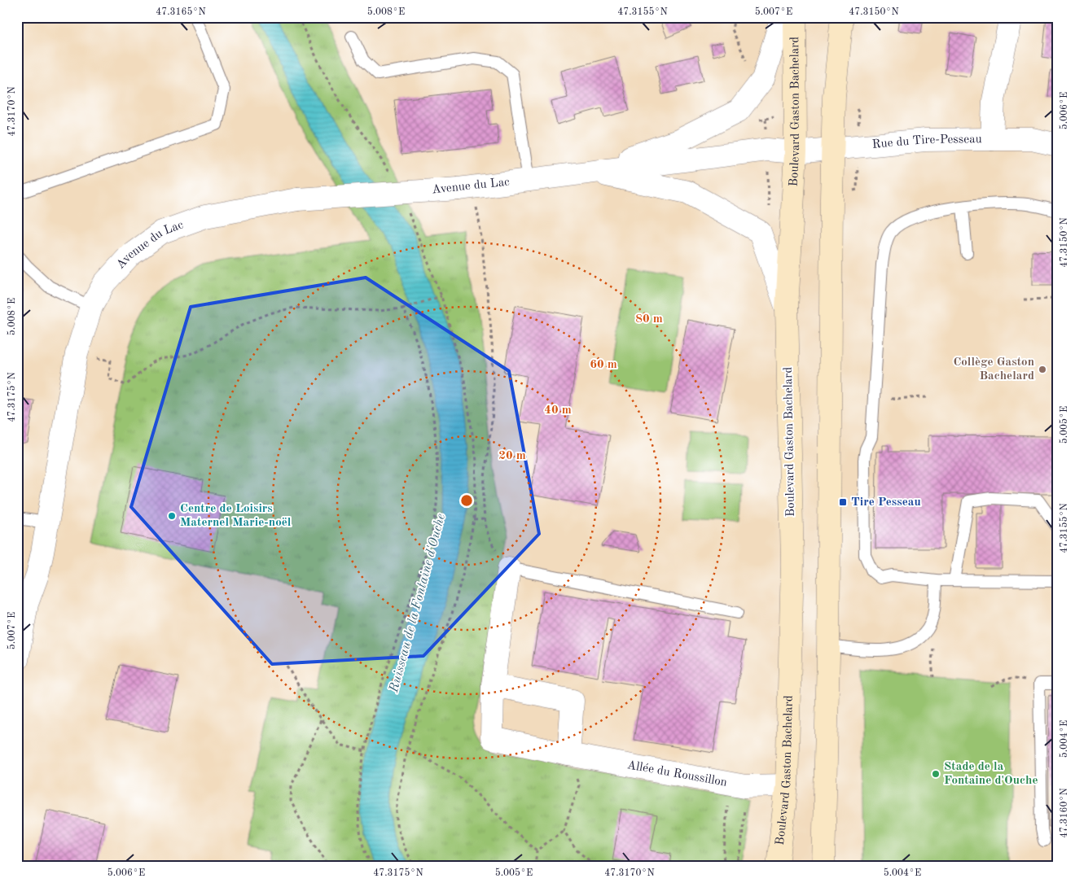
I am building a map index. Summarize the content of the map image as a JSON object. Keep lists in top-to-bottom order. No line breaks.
{"streets":{"main road":["Boulevard Gaston Bachelard"],"street":["Rue du Tire-Pesseau","Avenue du Lac","Allée du Roussillon"]},"crossings":[["Boulevard Gaston Bachelard","Rue du Tire-Pesseau"],["Boulevard Gaston Bachelard","Avenue du Lac"],["Boulevard Gaston Bachelard","Allée du Roussillon"],["Rue du Tire-Pesseau","Avenue du Lac"]],"water":["Ruisseau de la Fontaine d'Ouche"],"places":{"other":["Collège Gaston Bachelard","Centre de Loisirs Maternel Marie-noël","Stade de la Fontaine d'Ouche"],"transit":["Tire Pesseau"]},"coordinates":["47.3165°N","5.008°E","47.3155°N","5.007°E","47.3150°N","5.006°E","47.3170°N","47.3175°N","5.005°E","5.004°E","47.3160°N"],"rings":["80 m","60 m","40 m","20 m"]}
